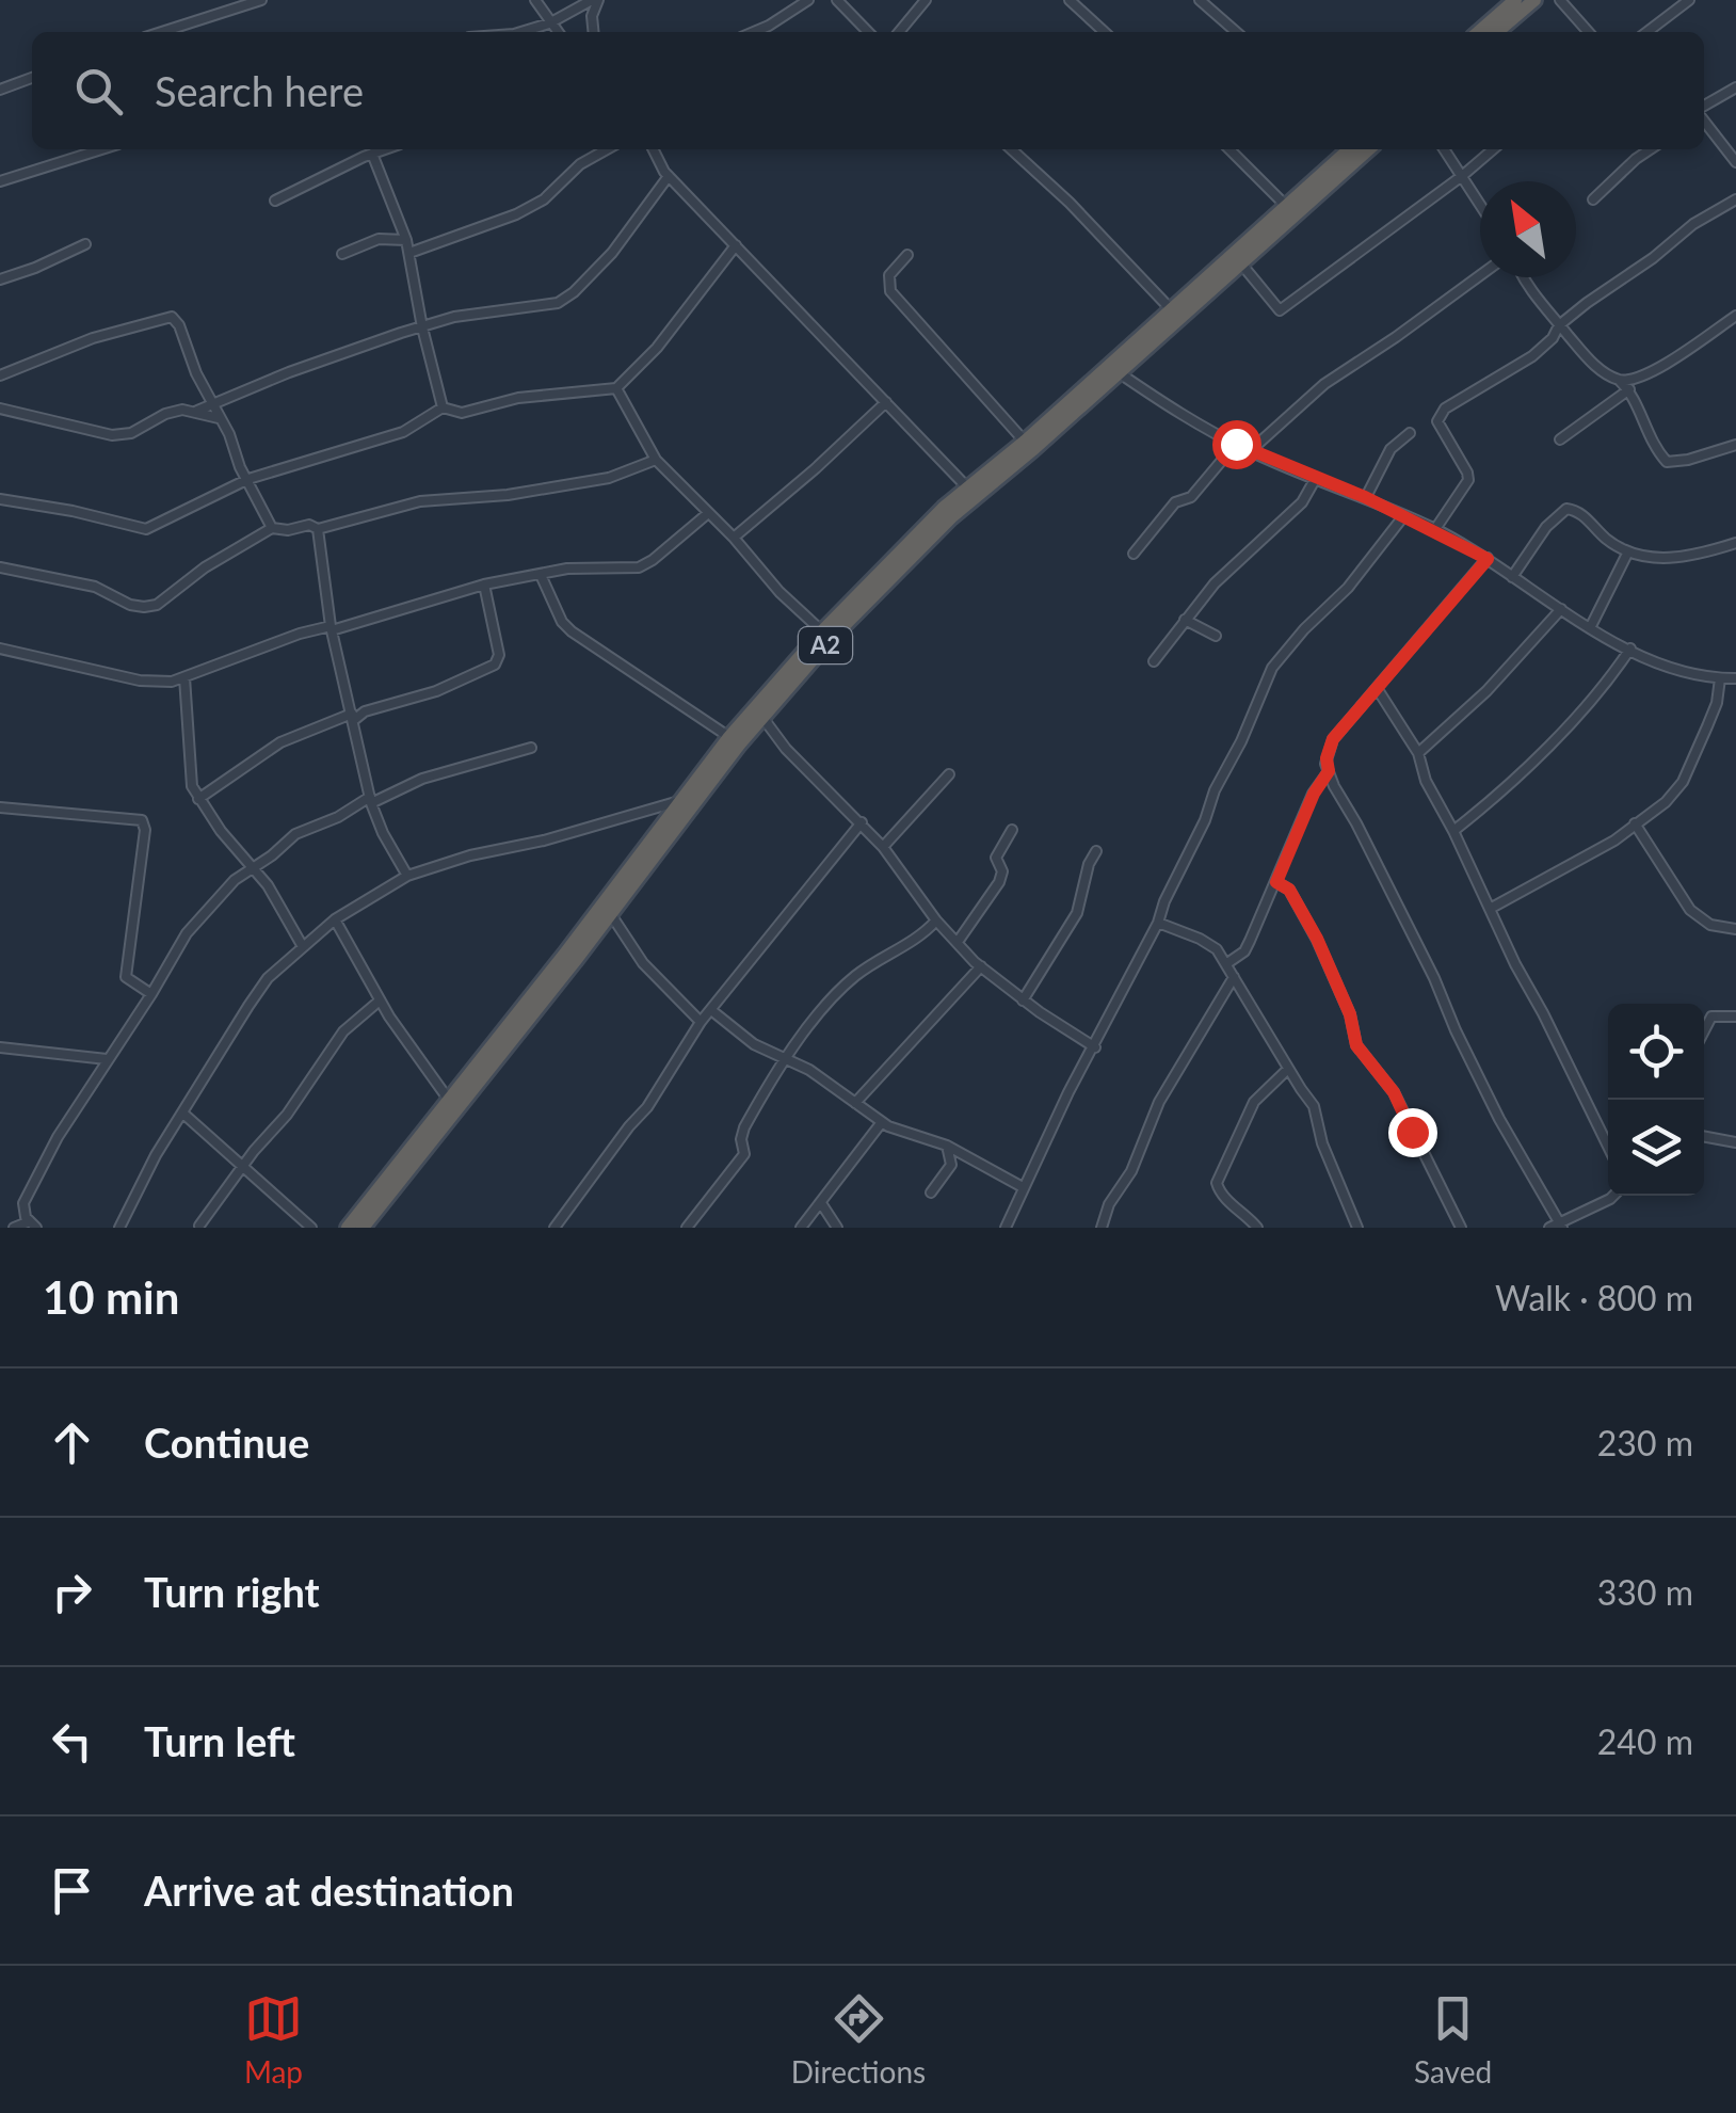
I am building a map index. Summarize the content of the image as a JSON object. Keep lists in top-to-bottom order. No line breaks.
{"streets":{"highway":["A2"]},"north":"top left","page":{"search":"Search here","heading":["10 min","Walk · 800 m"],"list":[["Continue","230 m"],["Turn right","330 m"],["Turn left","240 m"],"Arrive at destination"],"nav":["Map","Directions","Saved"]}}
